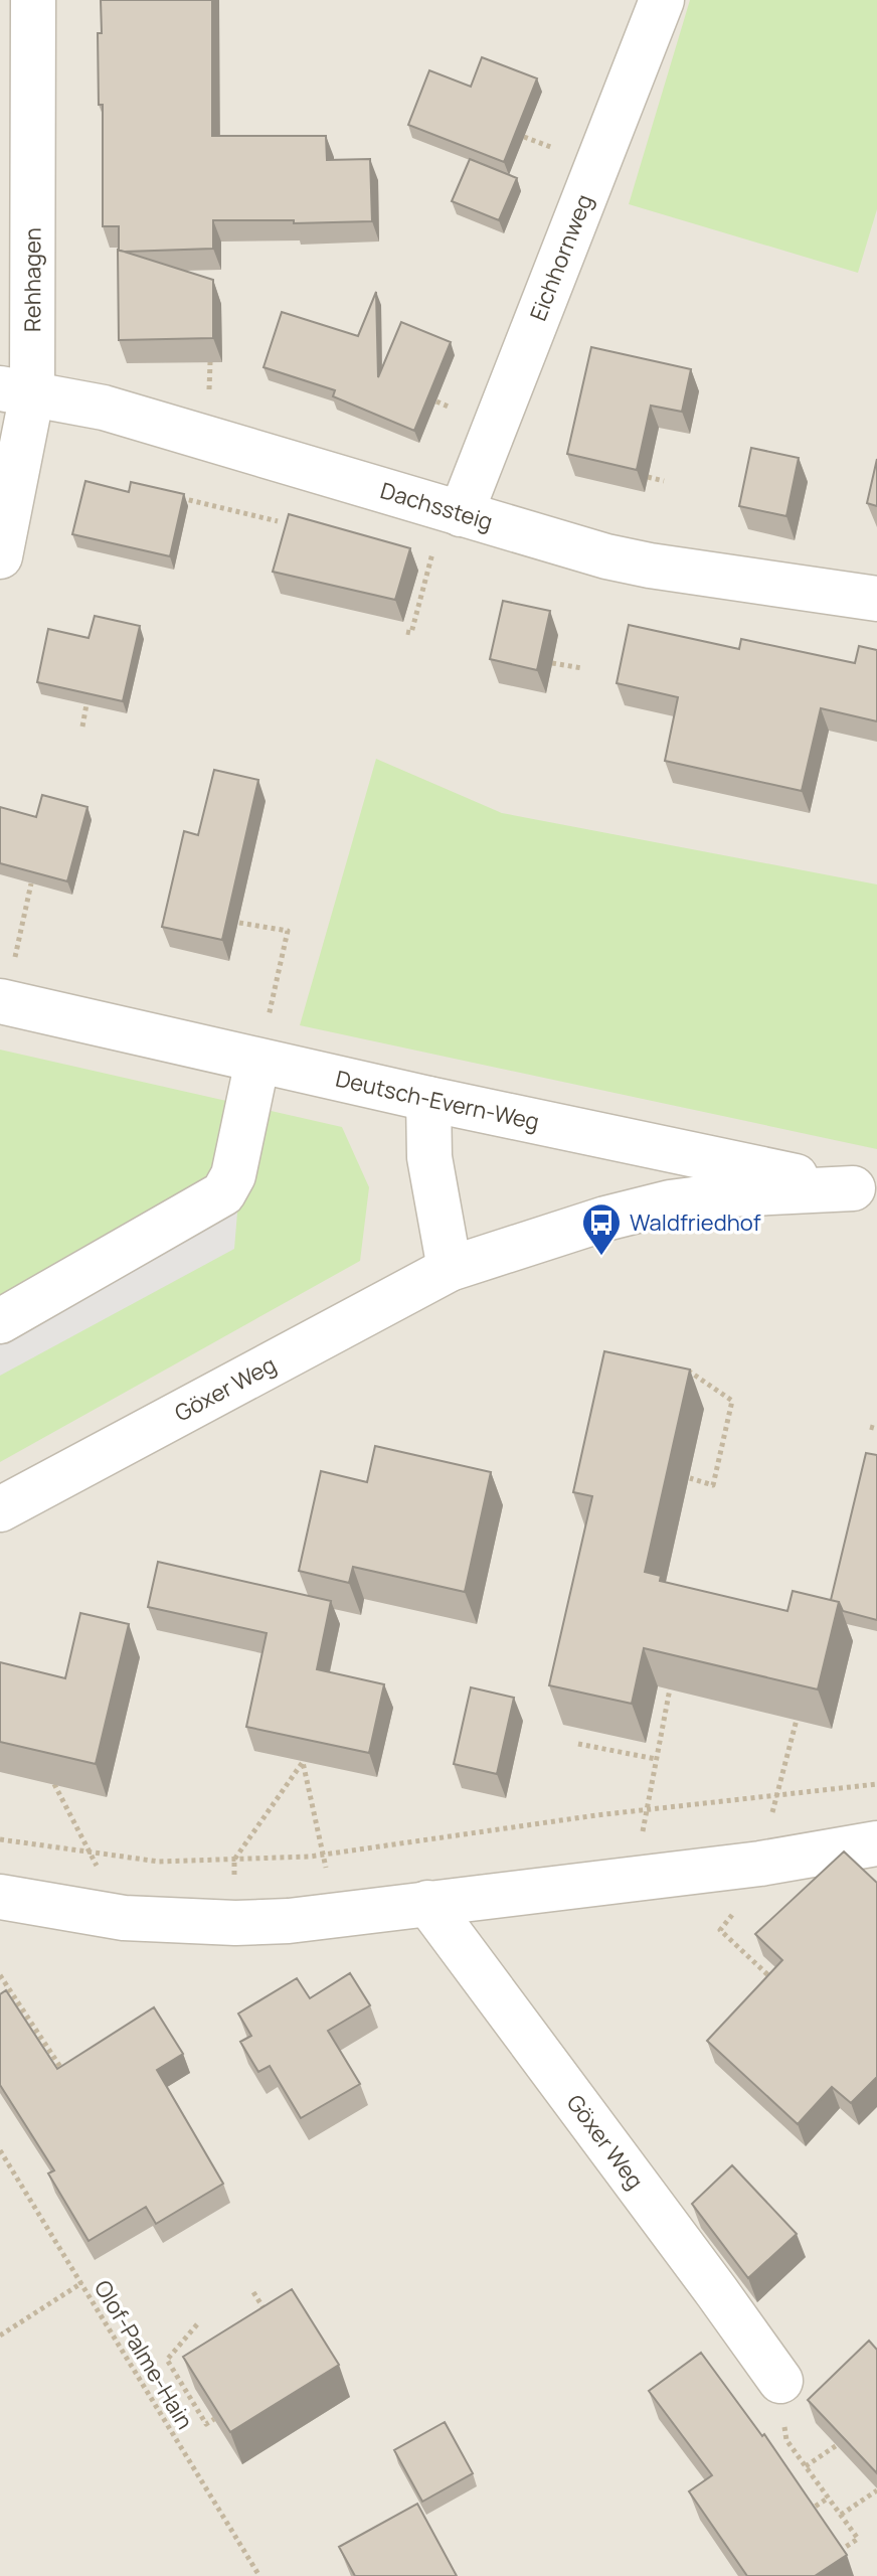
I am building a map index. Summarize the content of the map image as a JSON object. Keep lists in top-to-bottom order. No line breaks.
{"streets":{"street":["Eichhornweg","Rehhagen","Dachssteig","Deutsch-Evern-Weg","Göxer Weg"],"path":["Olof-Palme-Hain"]},"crossings":[["Eichhornweg","Dachssteig"],["Rehhagen","Dachssteig"],["Deutsch-Evern-Weg","Göxer Weg"]],"places":{"bus stop":["Waldfriedhof"]}}
